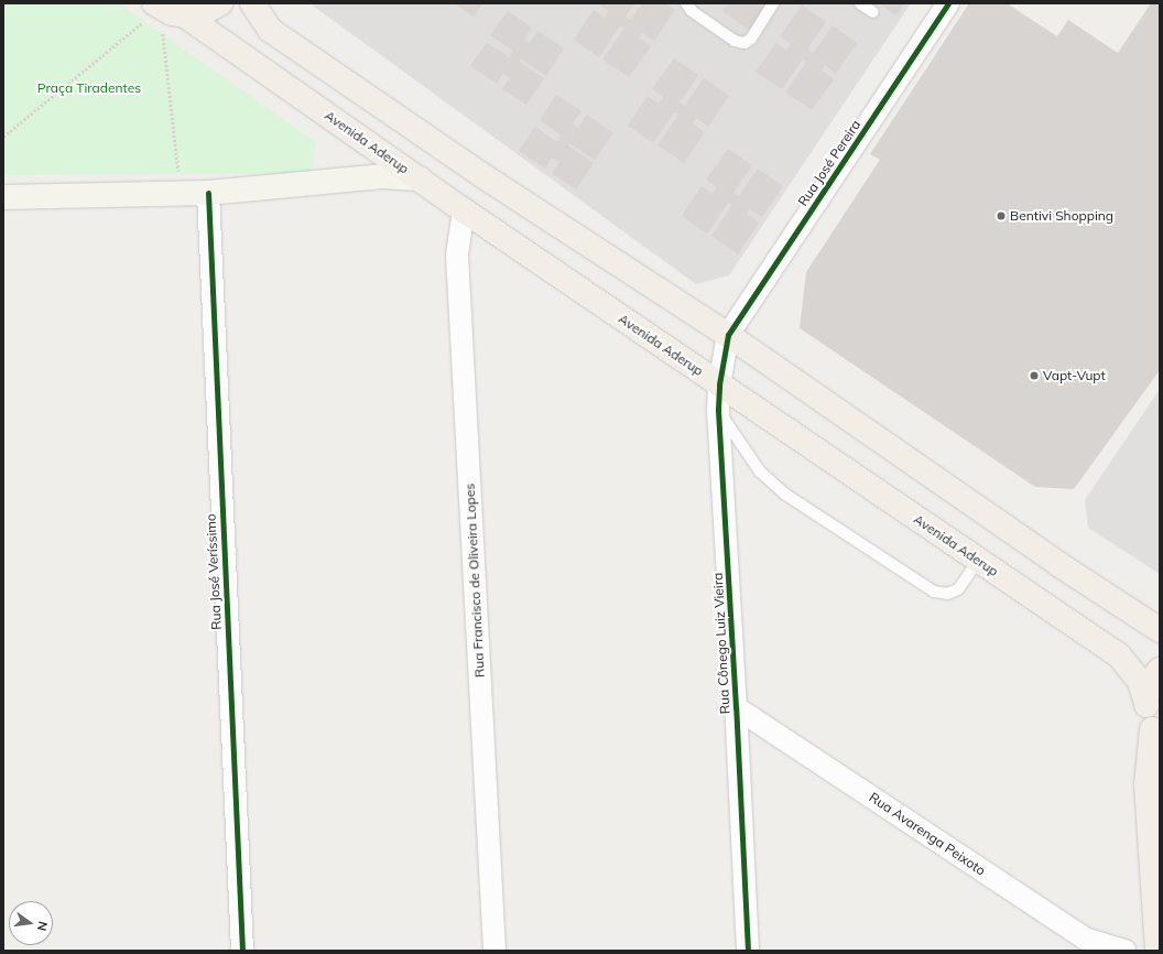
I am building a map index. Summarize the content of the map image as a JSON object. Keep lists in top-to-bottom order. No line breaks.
{"streets":{"main road":["Avenida Aderup"],"street":["Rua José Pereira","Rua José Veríssimo","Rua Francisco de Oliveira Lopes","Rua Cônego Luiz Vieira","Rua Avarenga Peixoto"]},"crossings":[["Avenida Aderup","Rua Francisco de Oliveira Lopes"],["Avenida Aderup","Rua Cônego Luiz Vieira"],["Rua José Pereira","Rua Cônego Luiz Vieira"],["Rua Cônego Luiz Vieira","Rua Avarenga Peixoto"]],"parks":["Praça Tiradentes"],"places":["Bentivi Shopping","Vapt-Vupt"],"north":"right"}
